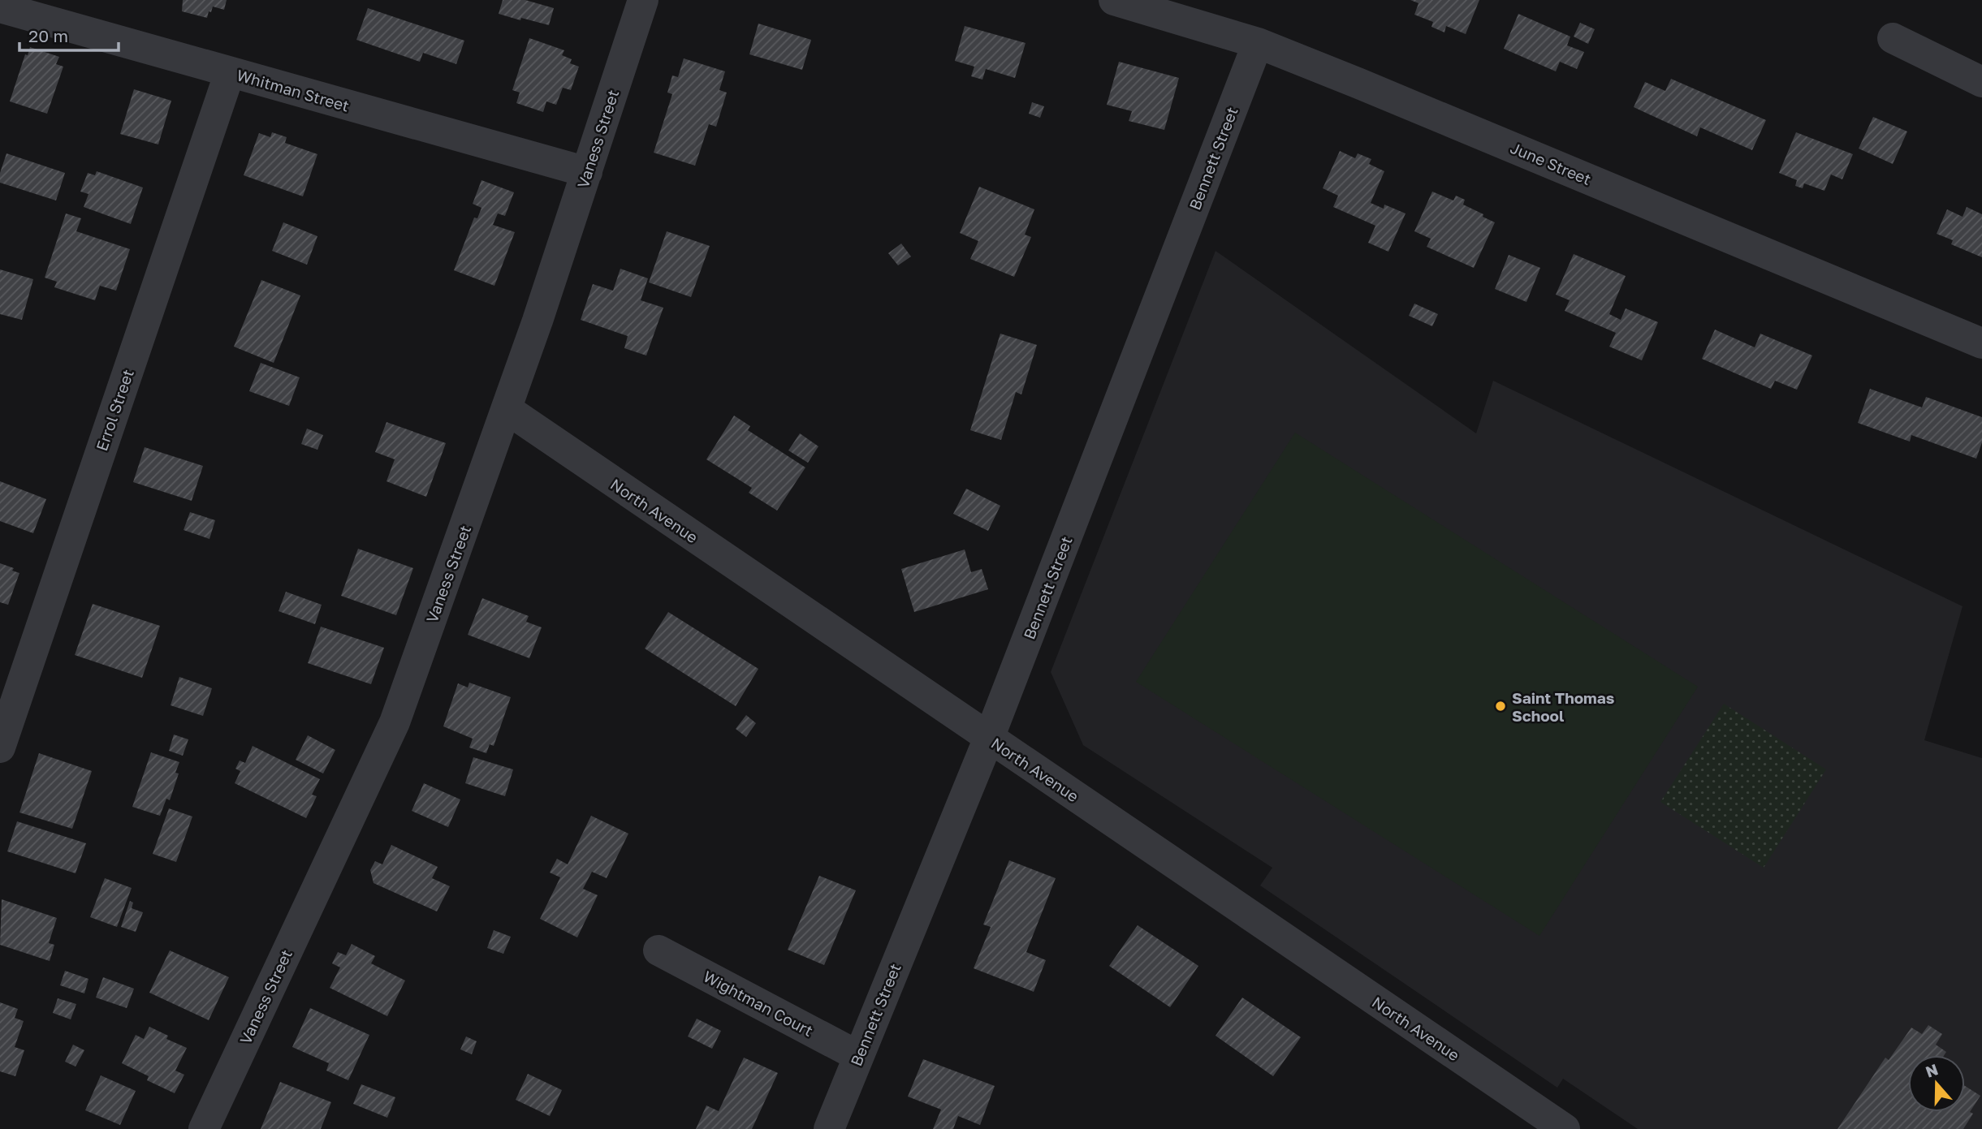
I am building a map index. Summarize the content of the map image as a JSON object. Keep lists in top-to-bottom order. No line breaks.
{"streets":{"street":["Whitman Street","Vaness Street","Bennett Street","June Street","Errol Street","North Avenue","Wightman Court"]},"crossings":[["Whitman Street","Vaness Street"],["Whitman Street","Errol Street"],["Vaness Street","North Avenue"],["Bennett Street","June Street"],["Bennett Street","North Avenue"],["Bennett Street","Wightman Court"]],"places":["Saint Thomas School"],"scale_bar":"20 m","north":"top"}
